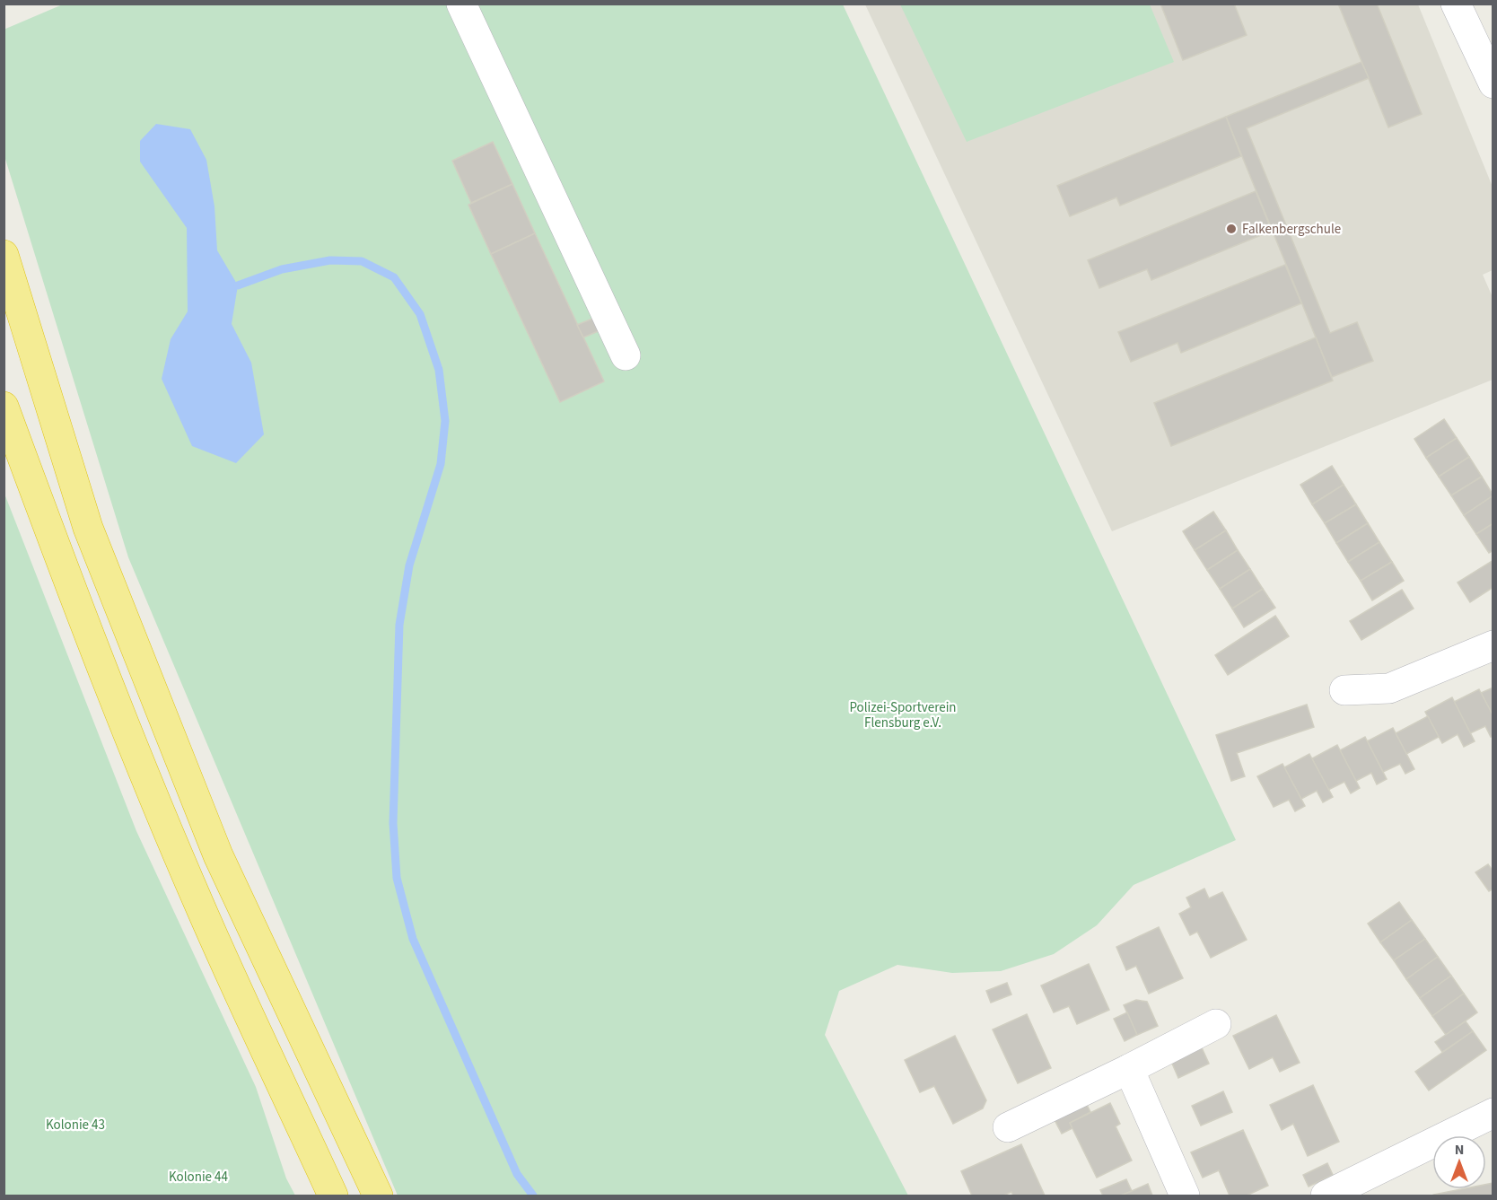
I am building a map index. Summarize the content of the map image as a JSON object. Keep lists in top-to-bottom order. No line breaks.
{"parks":["Polizei-Sportverein Flensburg e.V.","Kolonie 43","Kolonie 44"],"places":["Falkenbergschule"],"north":"top"}
